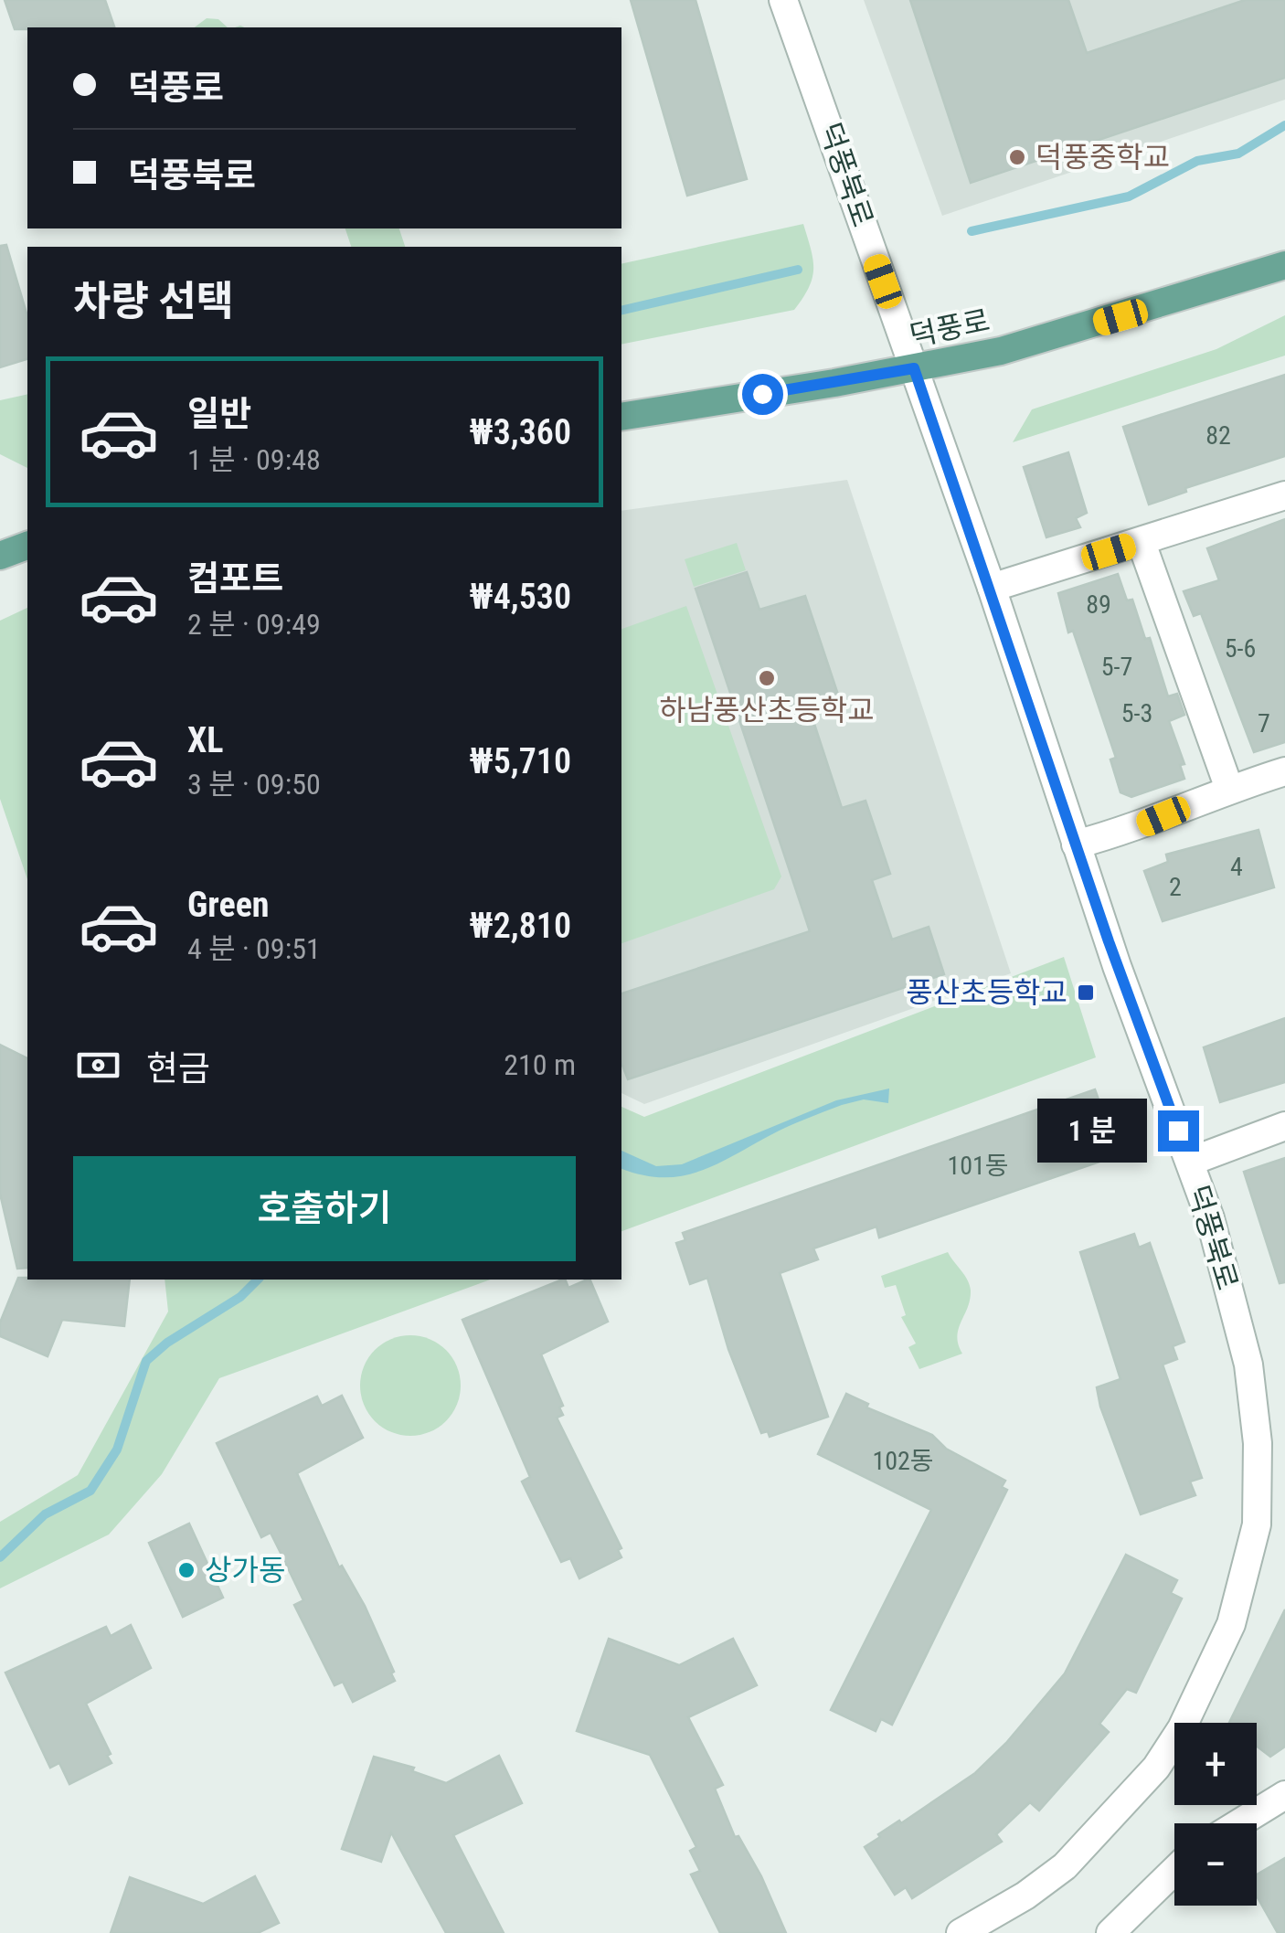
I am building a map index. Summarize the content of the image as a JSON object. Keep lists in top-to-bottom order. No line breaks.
{"streets":{"main road":["덕풍로"],"street":["덕풍북로"]},"crossings":[["덕풍북로","덕풍로"]],"places":{"other":["덕풍중학교","하남풍산초등학교","상가동"],"transit":["풍산초등학교"]},"house_numbers":["82","89","5-6","5-7","5-3","7","4","2","101동","102동"],"page":{"banner":["덕풍로","덕풍북로"],"heading":"차량 선택","list":[{"name":"일반","note":"1 분 · 09:48","value":"₩3,360"},{"name":"컴포트","note":"2 분 · 09:49","value":"₩4,530"},{"name":"XL","note":"3 분 · 09:50","value":"₩5,710"},{"name":"Green","note":"4 분 · 09:51","value":"₩2,810"}],"pay":["현금","210 m"],"bubble":"1 분","buttons":"호출하기","map_buttons":["+","−"]}}
